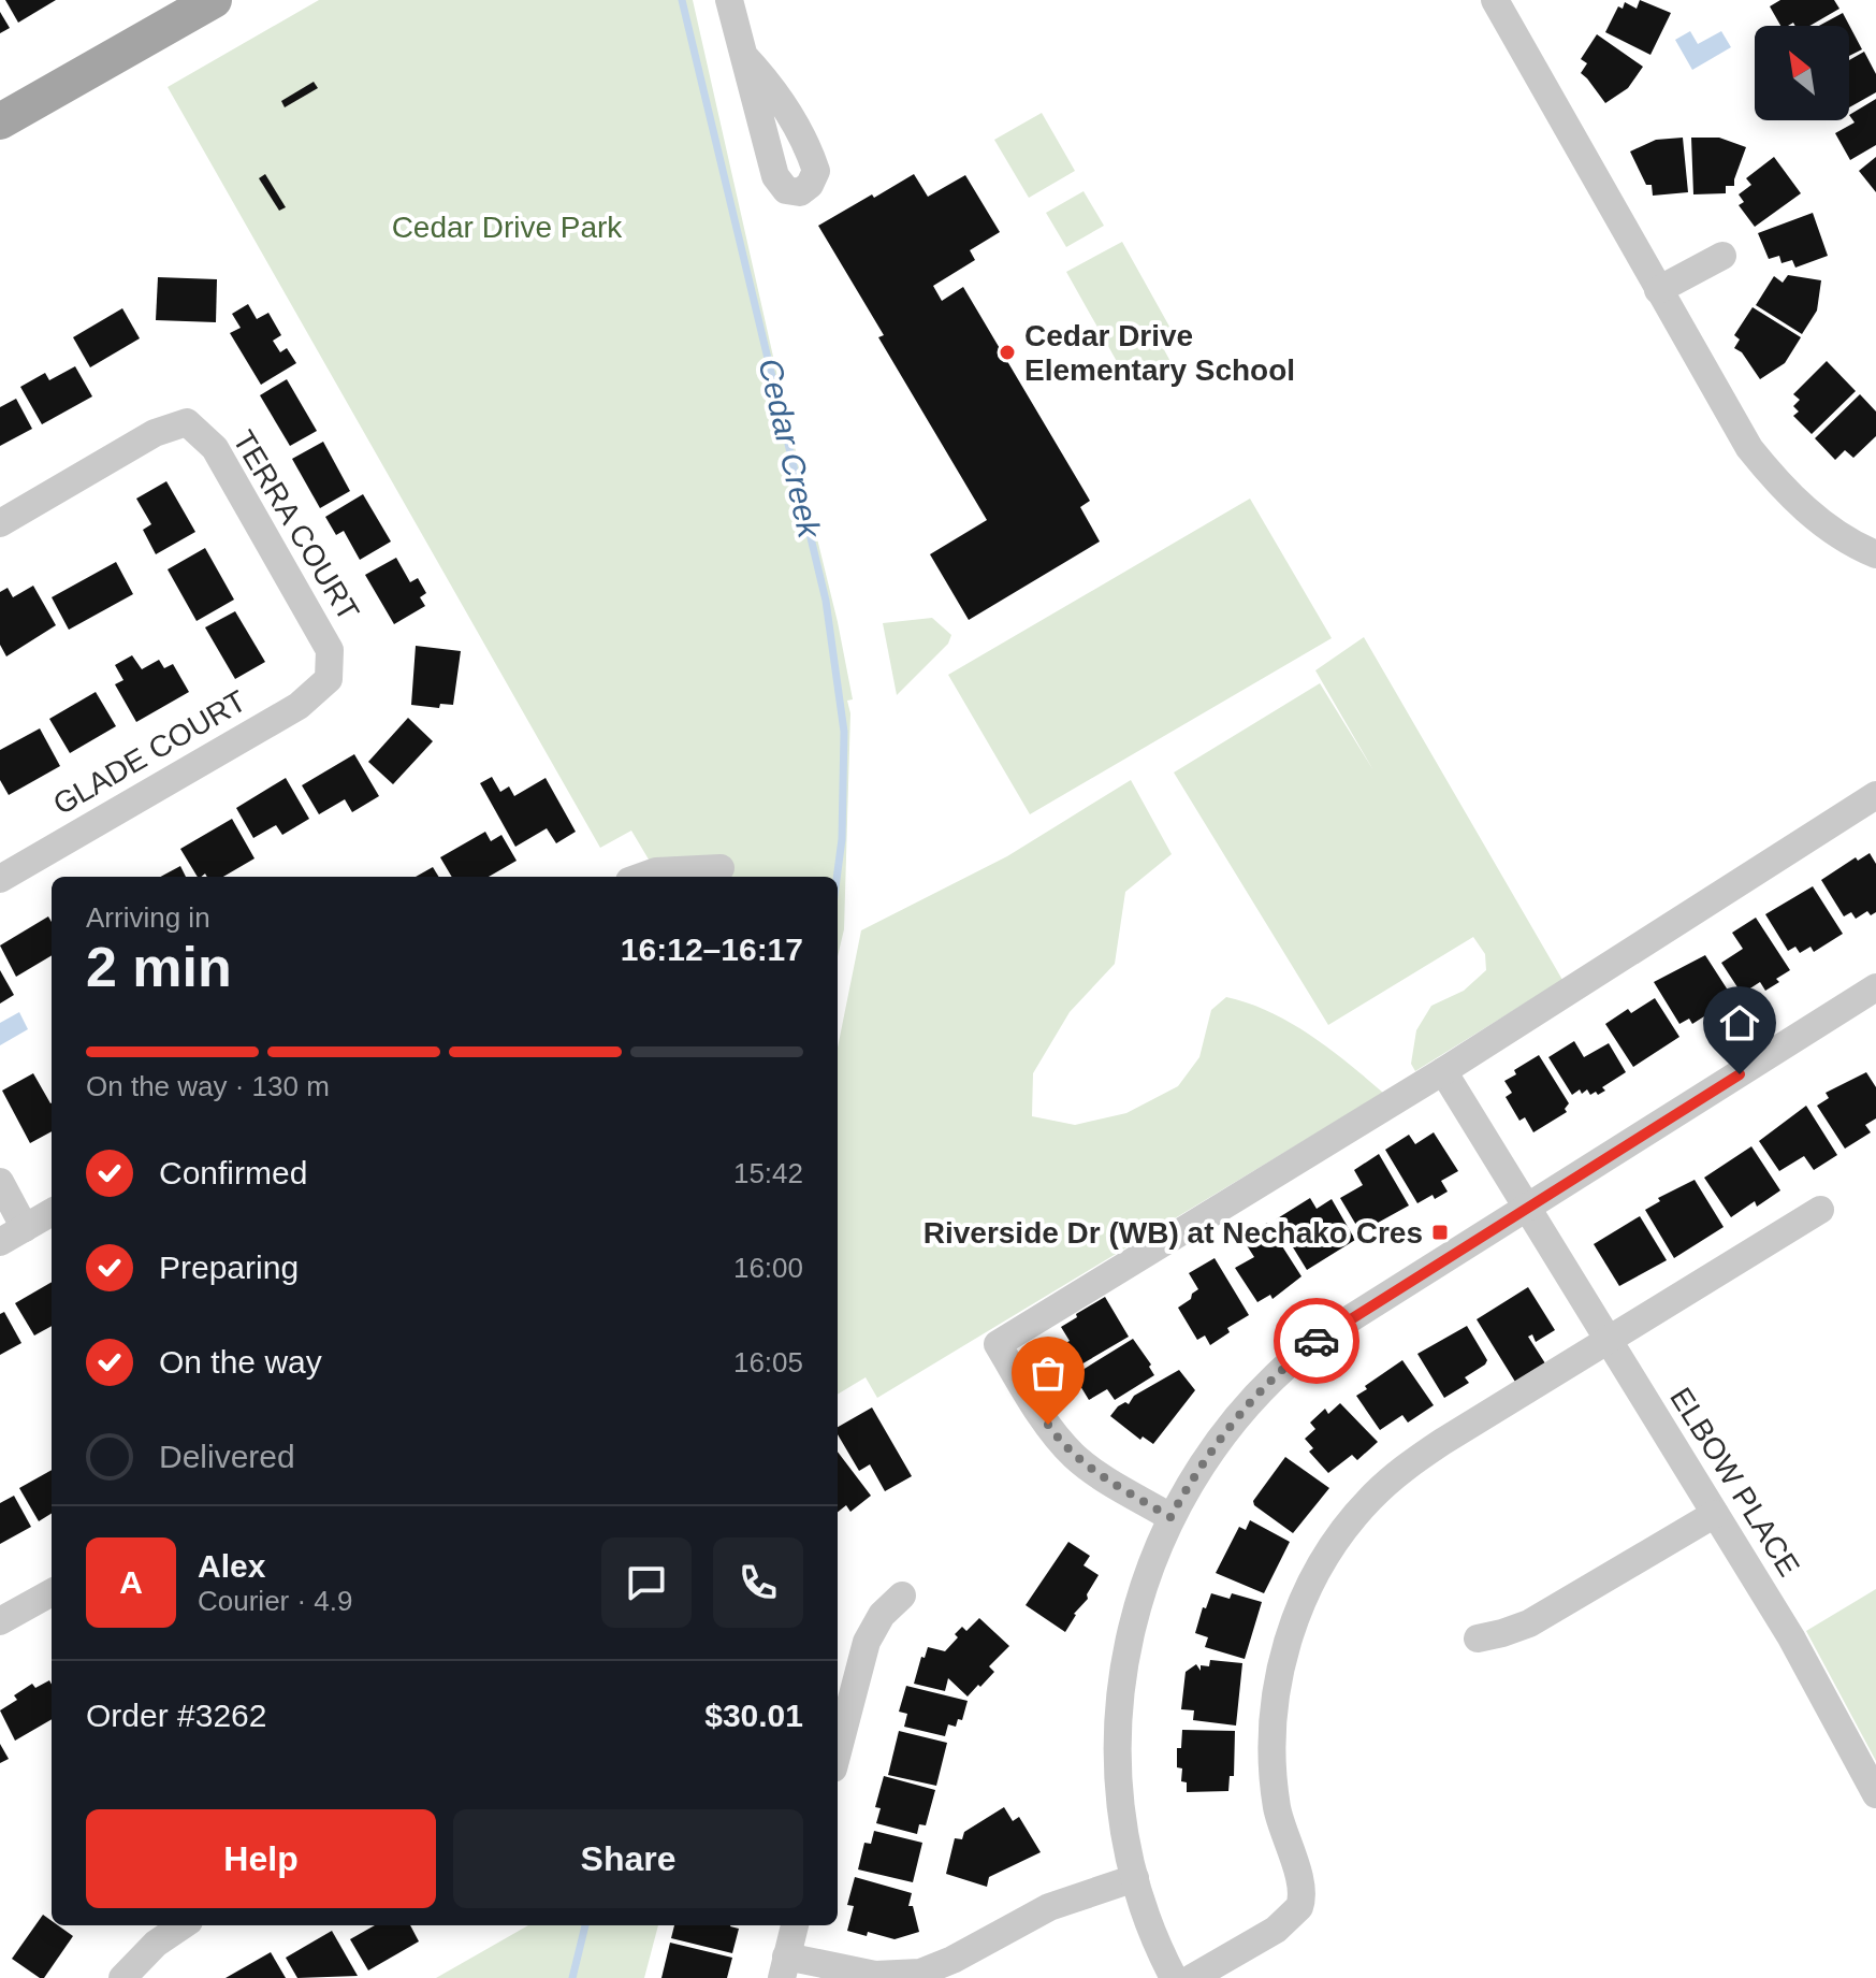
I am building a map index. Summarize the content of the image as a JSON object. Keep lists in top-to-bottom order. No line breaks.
{"streets":{"street":["TERRA COURT","GLADE COURT","ELBOW PLACE"]},"crossings":[["TERRA COURT","GLADE COURT"]],"water":["Cedar Creek"],"parks":["Cedar Drive Park"],"places":{"other":["Cedar Drive Elementary School"],"transit":["Riverside Dr (WB) at Nechako Cres"]},"north":"top left","page":{"heading":["2 min","Arriving in","16:12–16:17"],"panel":["Alex","Courier · 4.9","Order #3262","$30.01"],"bar":"On the way · 130 m","list":[["Confirmed","15:42"],["Preparing","16:00"],["On the way","16:05"],"Delivered"],"round":"A","buttons":["Help","Share"]}}
